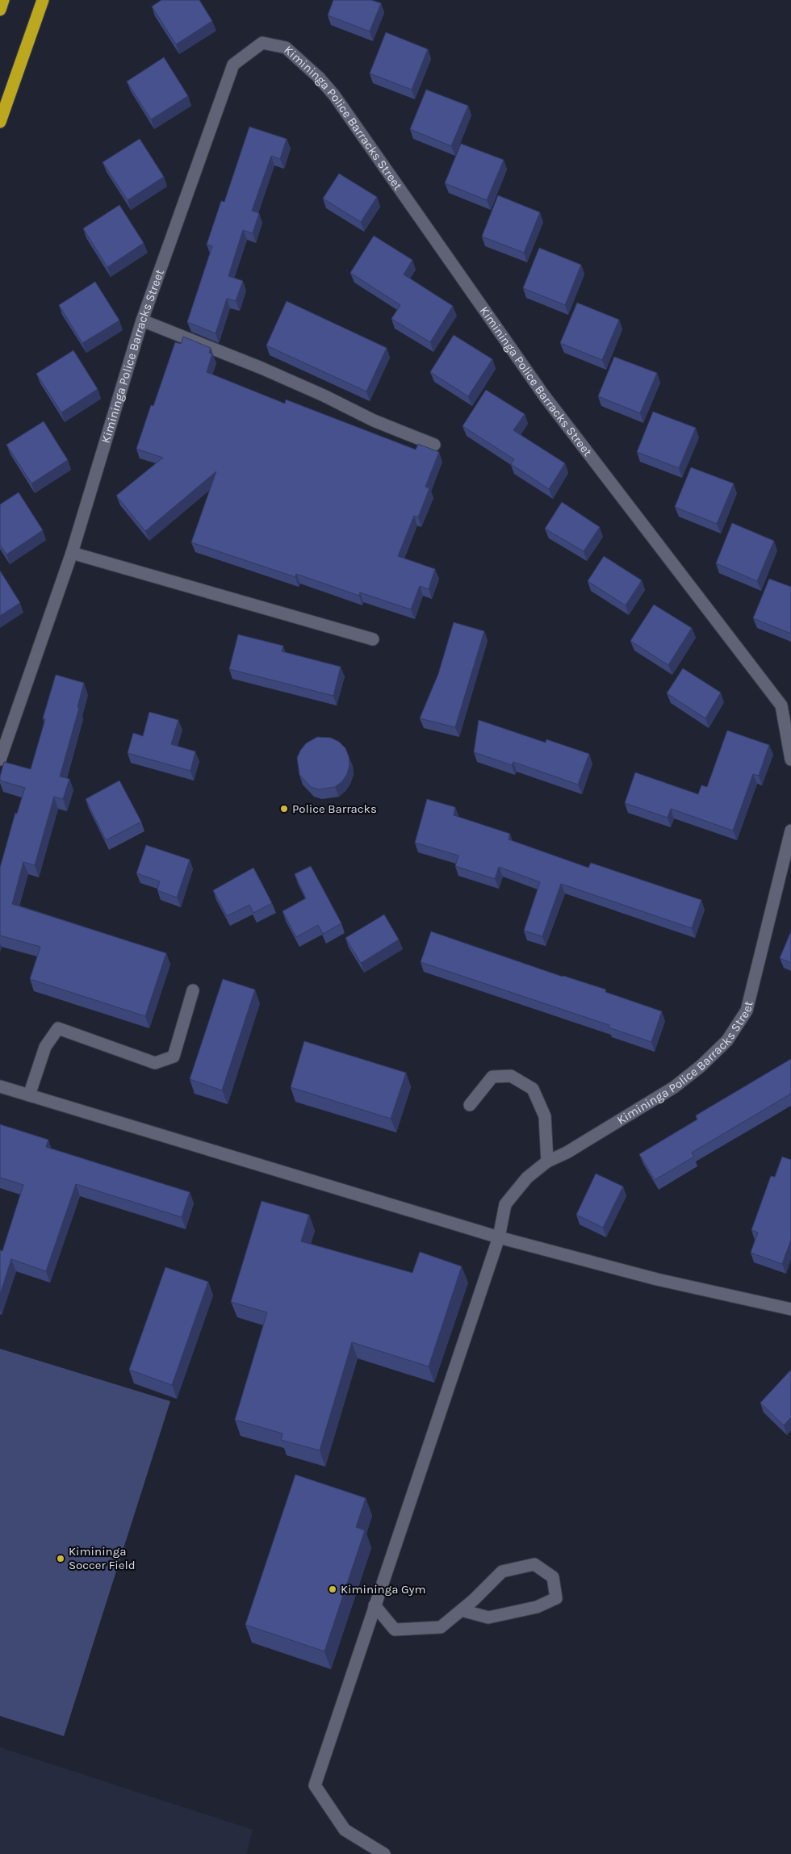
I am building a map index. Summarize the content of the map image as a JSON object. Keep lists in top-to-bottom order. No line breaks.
{"streets":{"street":["Kimininga Police Barracks Street"]},"places":["Police Barracks","Kimininga Soccer Field","Kimininga Gym"]}
